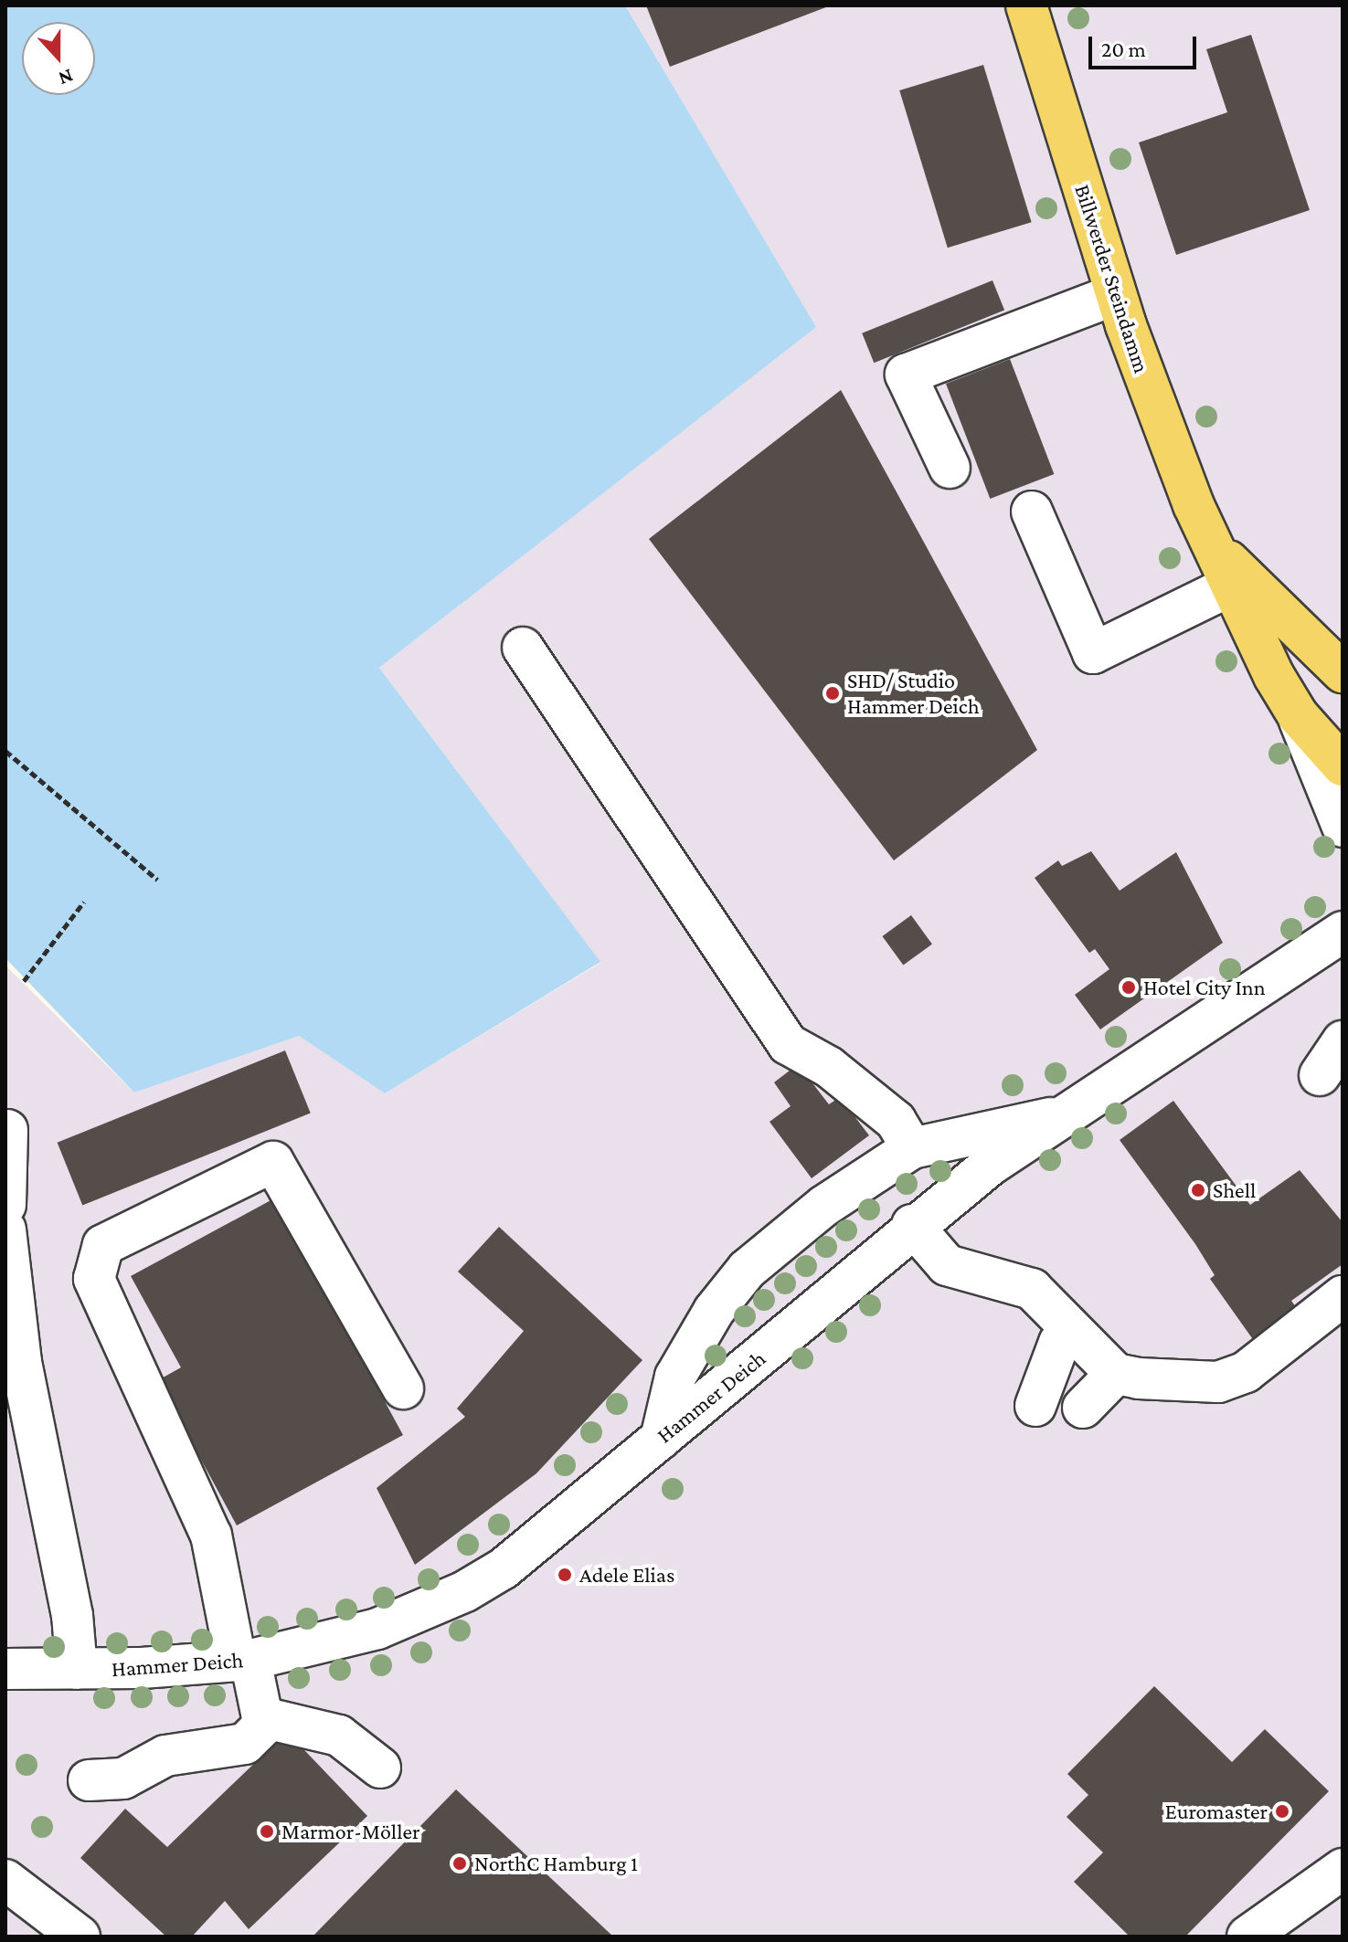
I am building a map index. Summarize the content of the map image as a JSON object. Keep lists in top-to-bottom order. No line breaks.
{"streets":{"main road":["Billwerder Steindamm"],"street":["Hammer Deich"]},"places":["SHD/ Studio Hammer Deich","Hotel City Inn","Shell","Adele Elias","Euromaster","Marmor-Möller","NorthC Hamburg 1"],"scale_bar":"20 m","north":"bottom"}
